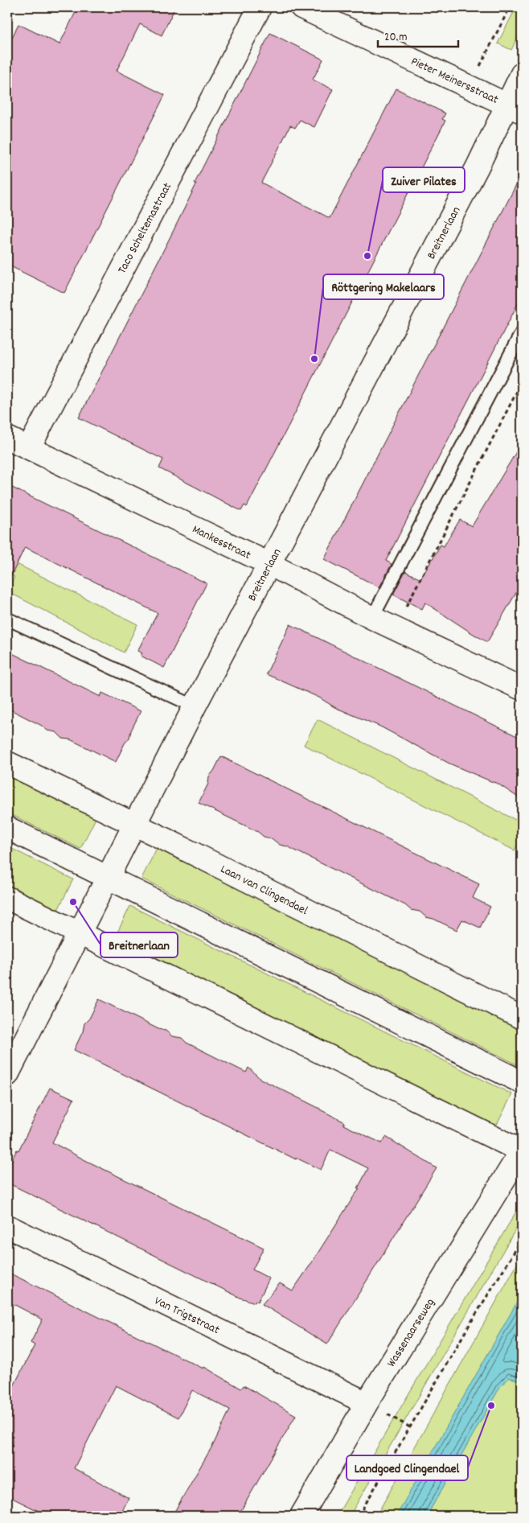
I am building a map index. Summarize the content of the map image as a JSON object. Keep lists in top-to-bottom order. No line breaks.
{"streets":{"street":["Pieter Meinersstraat","Taco Scheltemastraat","Breitnerlaan","Mankesstraat","Laan van Clingendael","Van Trigtstraat","Wassenaarseweg"]},"crossings":[["Pieter Meinersstraat","Breitnerlaan"],["Taco Scheltemastraat","Mankesstraat"],["Breitnerlaan","Mankesstraat"],["Breitnerlaan","Laan van Clingendael"],["Van Trigtstraat","Wassenaarseweg"]],"places":["Zuiver Pilates","Röttgering Makelaars","Breitnerlaan","Landgoed Clingendael"],"scale_bar":"20 m"}
